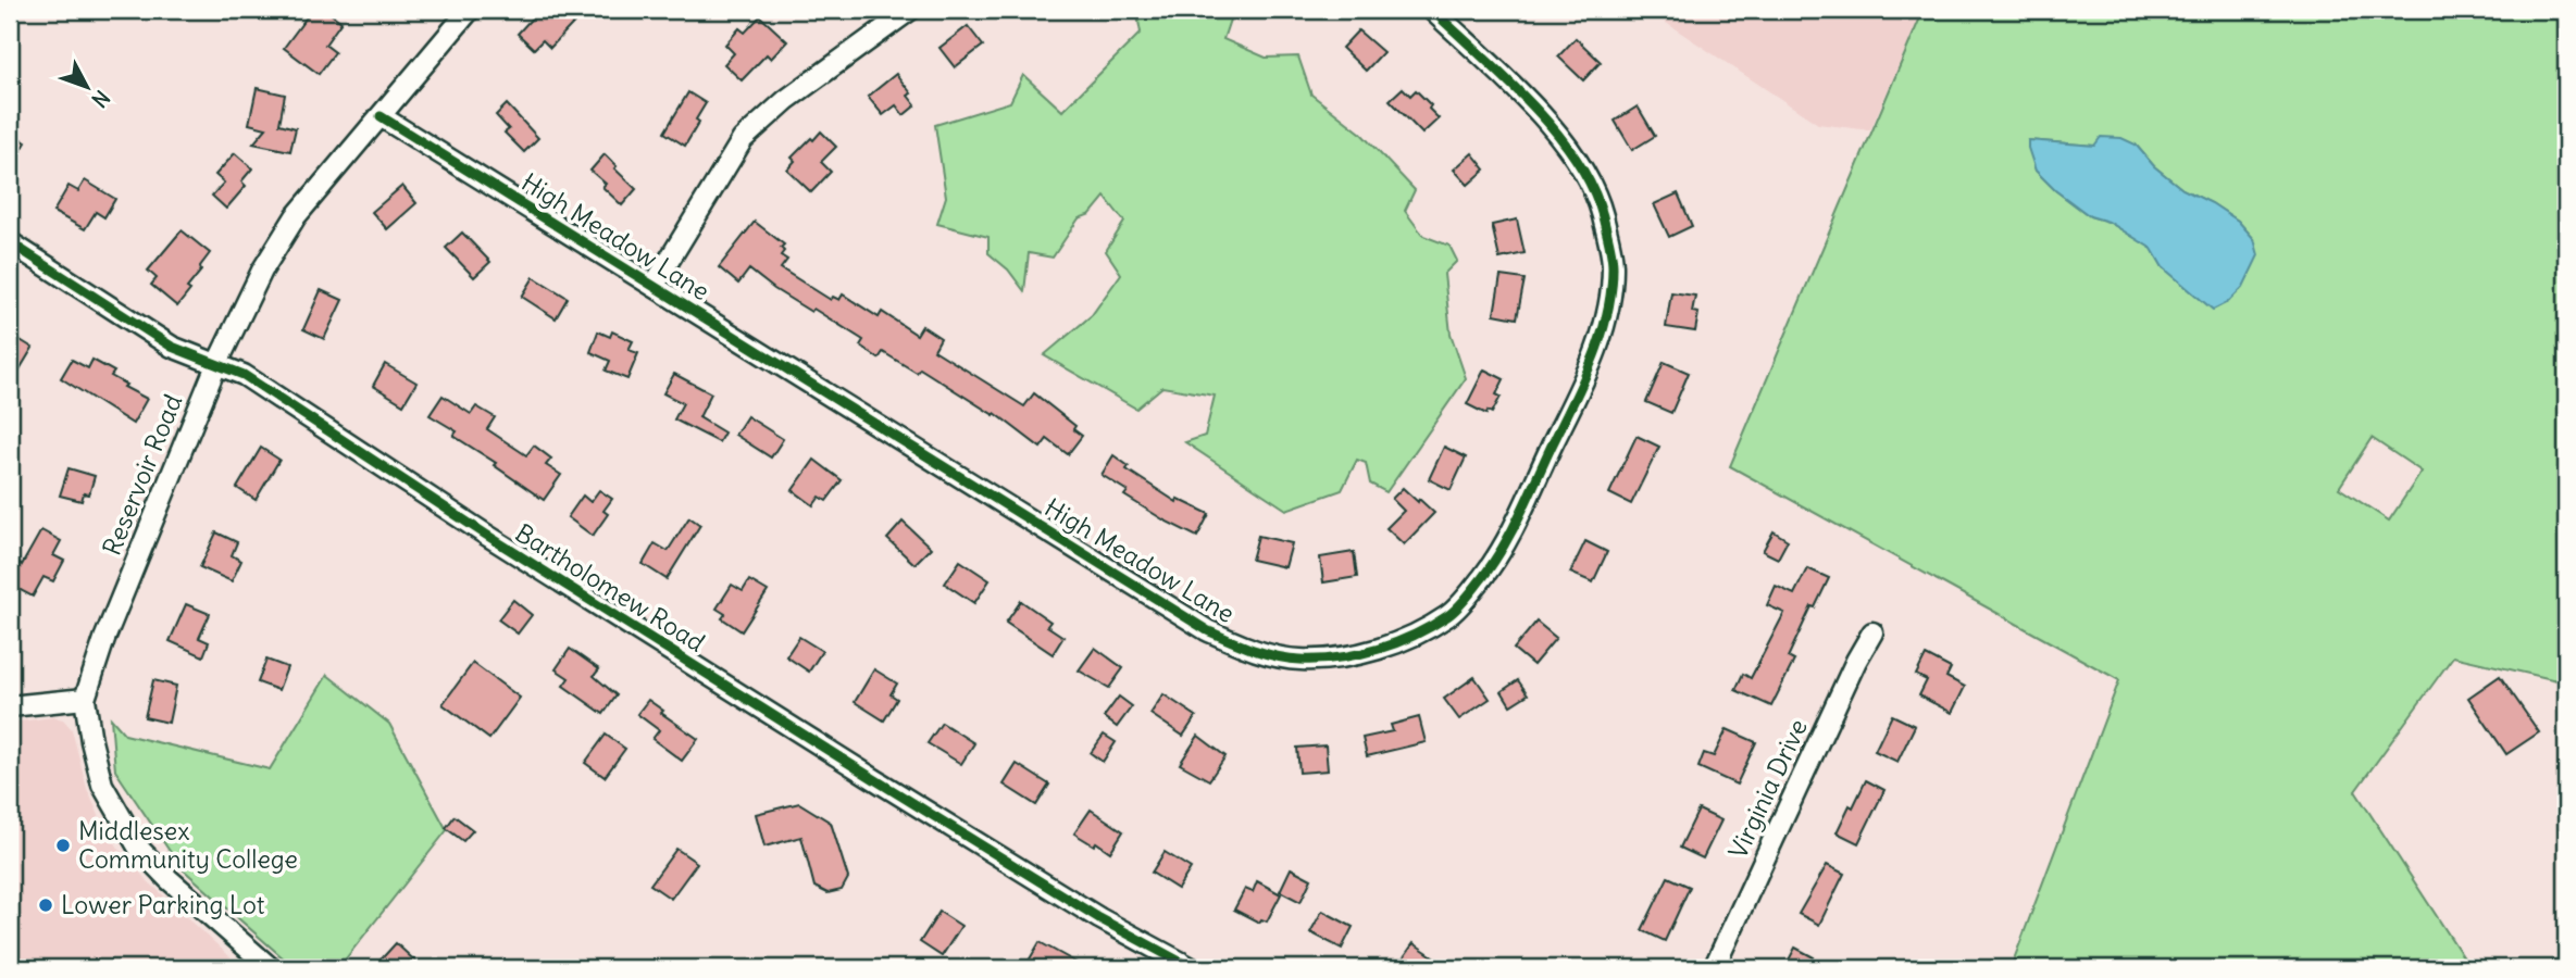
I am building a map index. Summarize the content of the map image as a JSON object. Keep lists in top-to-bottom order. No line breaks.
{"streets":{"street":["High Meadow Lane","Reservoir Road","Bartholomew Road","Virginia Drive"]},"crossings":[["High Meadow Lane","Reservoir Road"],["Reservoir Road","Bartholomew Road"]],"places":["Middlesex Community College","Lower Parking Lot"],"north":"bottom right"}
